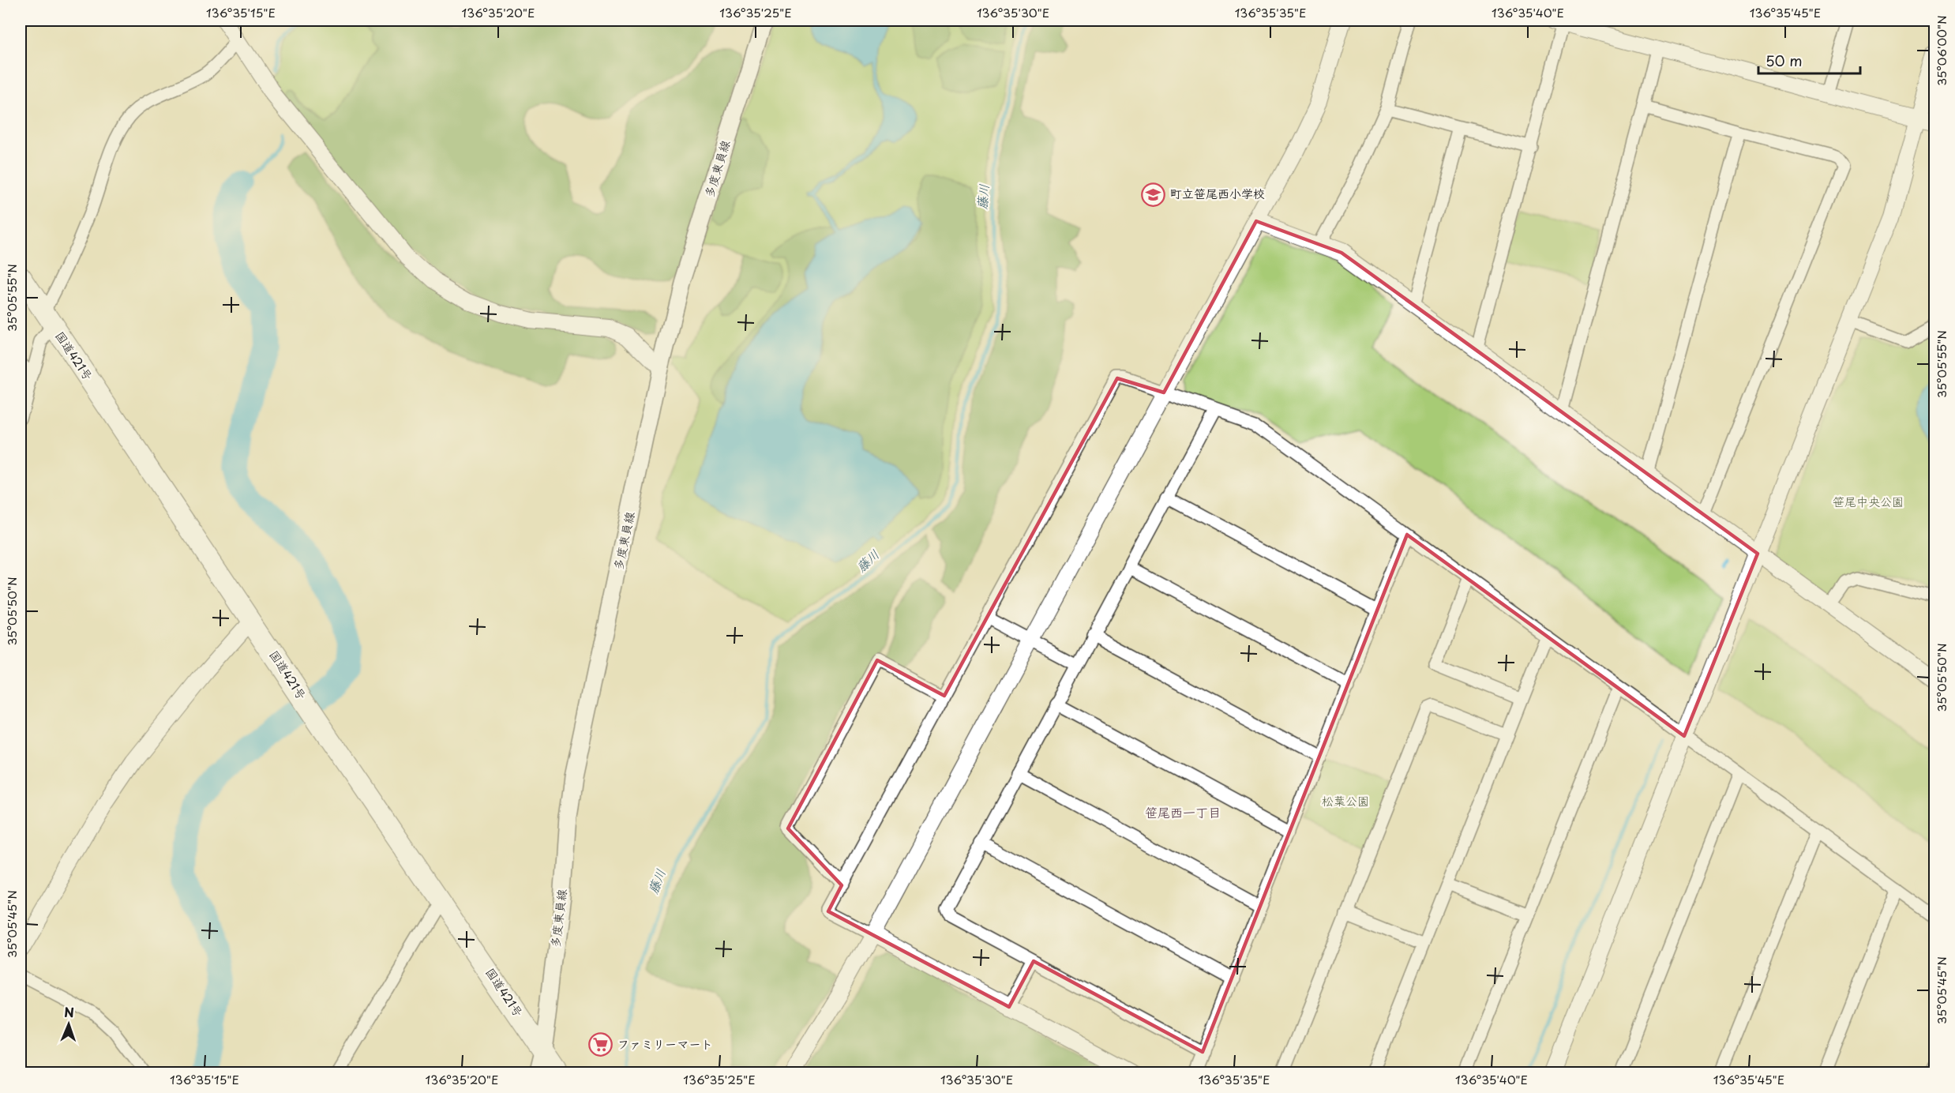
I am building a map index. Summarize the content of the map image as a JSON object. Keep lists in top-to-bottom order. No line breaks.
{"streets":{"highway":["国道421号"],"main road":["多度東員線"]},"crossings":[["多度東員線","国道421号"]],"districts":["笹尾西一丁目"],"water":["藤川"],"parks":["笹尾中央公園","松葉公園"],"places":{"school or university":["町立笹尾西小学校"],"supermarket":["ファミリーマート"]},"scale_bar":"50 m","north":"top","coordinates":["136°35'15\"E","136°35'20\"E","136°35'25\"E","136°35'30\"E","136°35'35\"E","136°35'40\"E","136°35'45\"E","35°06'00\"N","35°05'55\"N","35°05'50\"N","35°05'45\"N"]}
